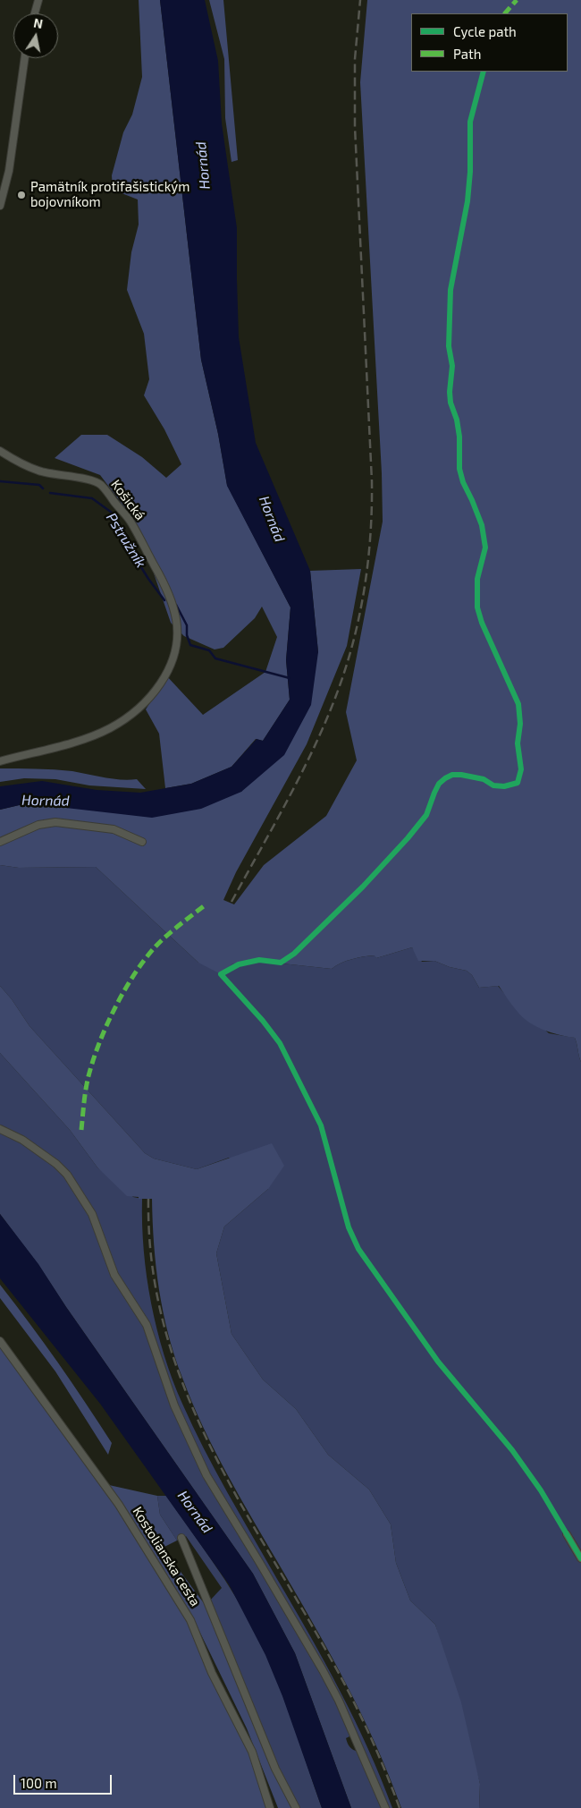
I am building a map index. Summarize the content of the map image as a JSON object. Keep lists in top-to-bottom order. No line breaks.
{"streets":{"street":["Košická","Kostolianska cesta"]},"water":["Hornád","Pstružník"],"places":["Pamätník protifašistickým bojovníkom"],"legend":["Cycle path","Path"],"scale_bar":"100 m","north":"top"}
